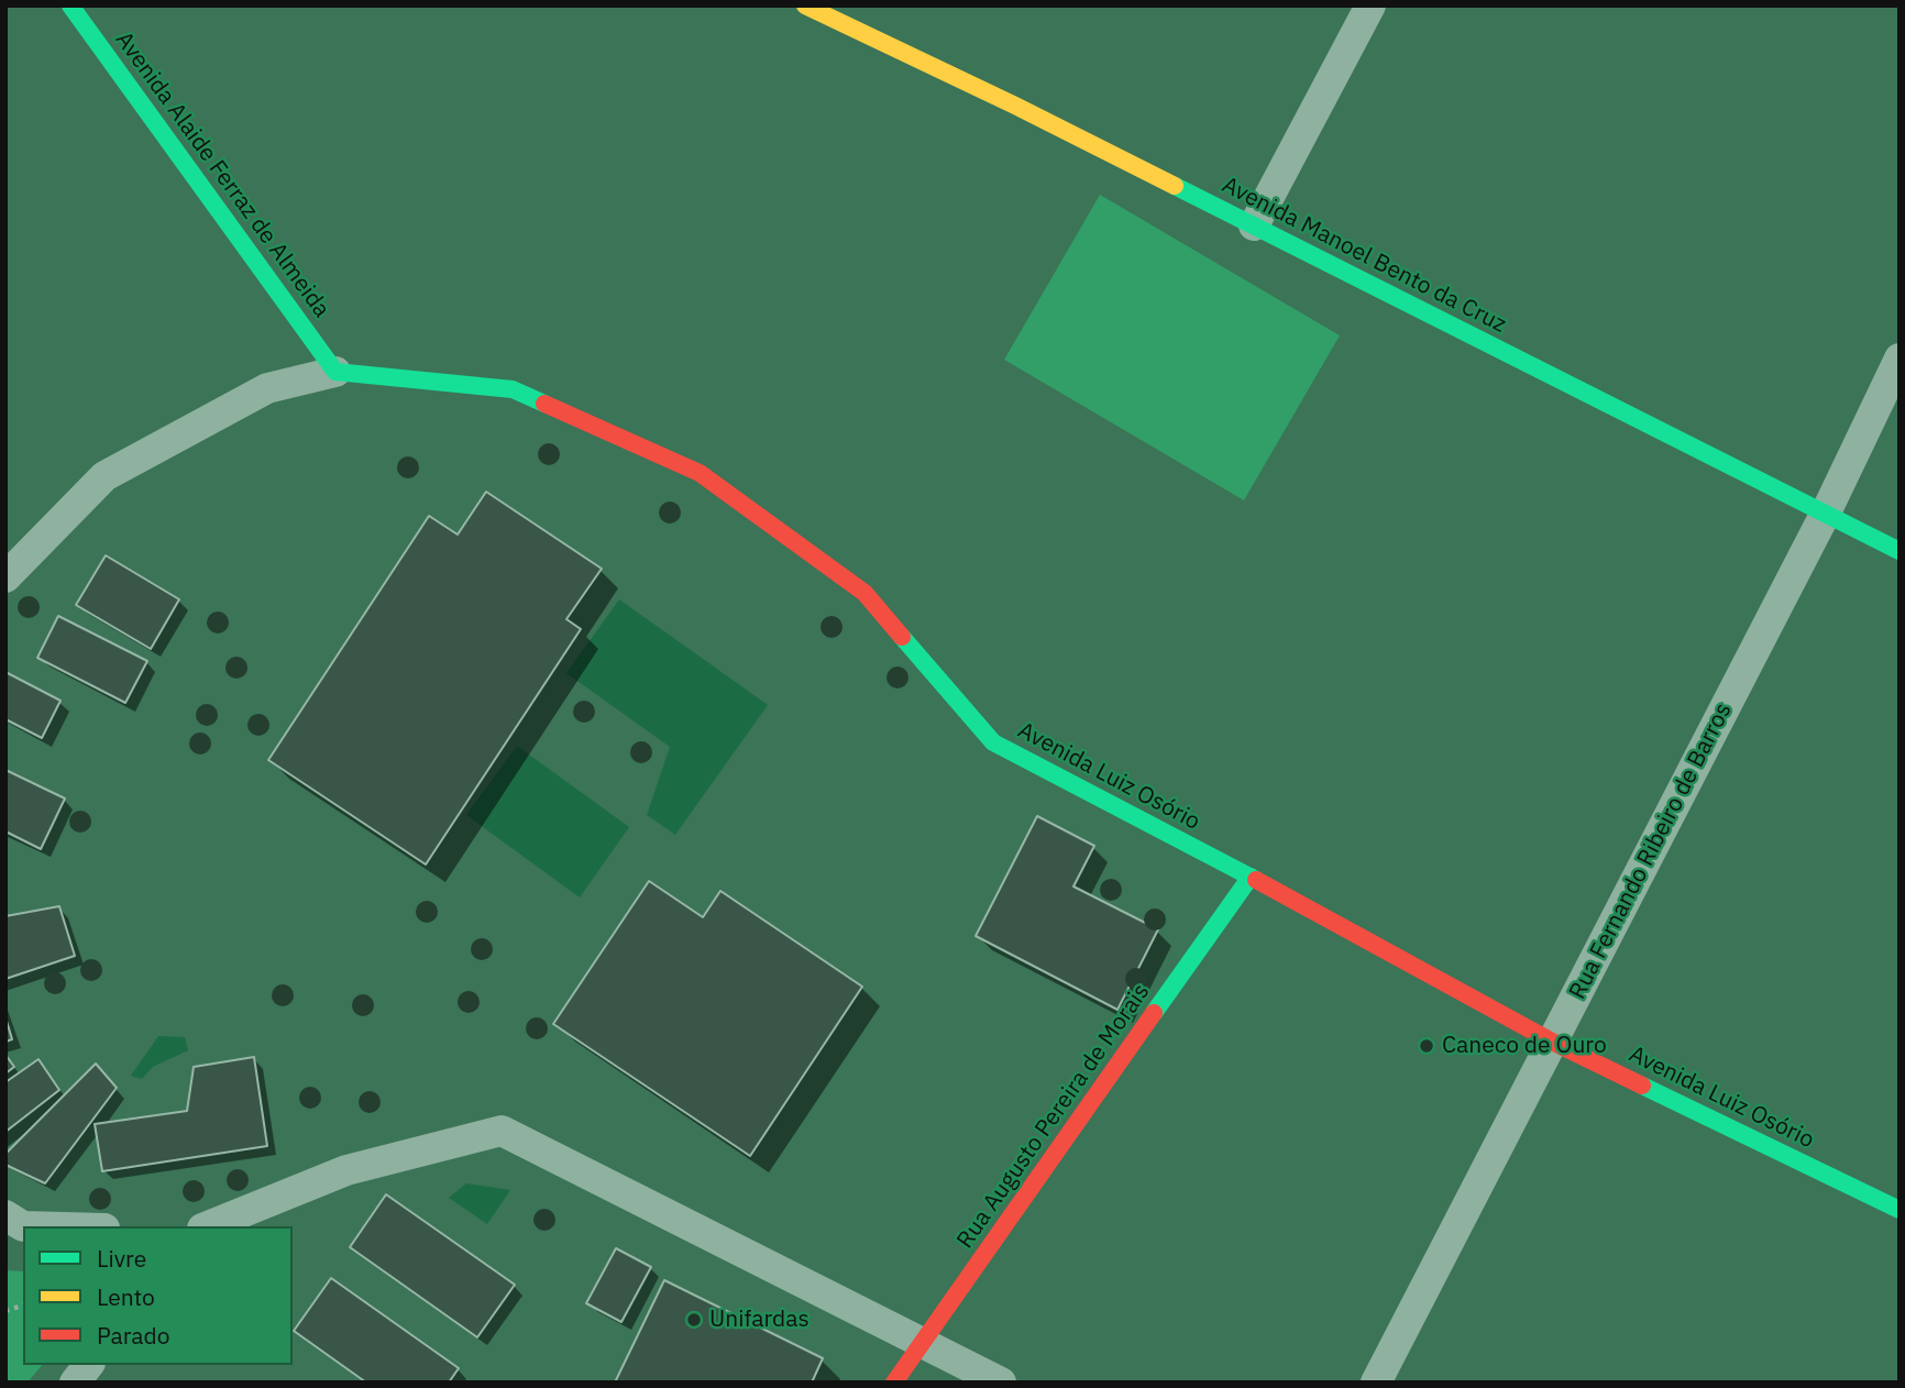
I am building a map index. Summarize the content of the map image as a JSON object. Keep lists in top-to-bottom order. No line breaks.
{"streets":{"main road":["Avenida Alaide Ferraz de Almeida","Avenida Manoel Bento da Cruz","Avenida Luiz Osório","Rua Augusto Pereira de Morais"],"street":["Rua Fernando Ribeiro de Barros"]},"crossings":[["Avenida Alaide Ferraz de Almeida","Avenida Luiz Osório"],["Avenida Manoel Bento da Cruz","Rua Fernando Ribeiro de Barros"],["Avenida Luiz Osório","Rua Fernando Ribeiro de Barros"],["Avenida Luiz Osório","Rua Augusto Pereira de Morais"]],"places":["Caneco de Ouro","Unifardas"],"legend":["Livre","Lento","Parado"]}
